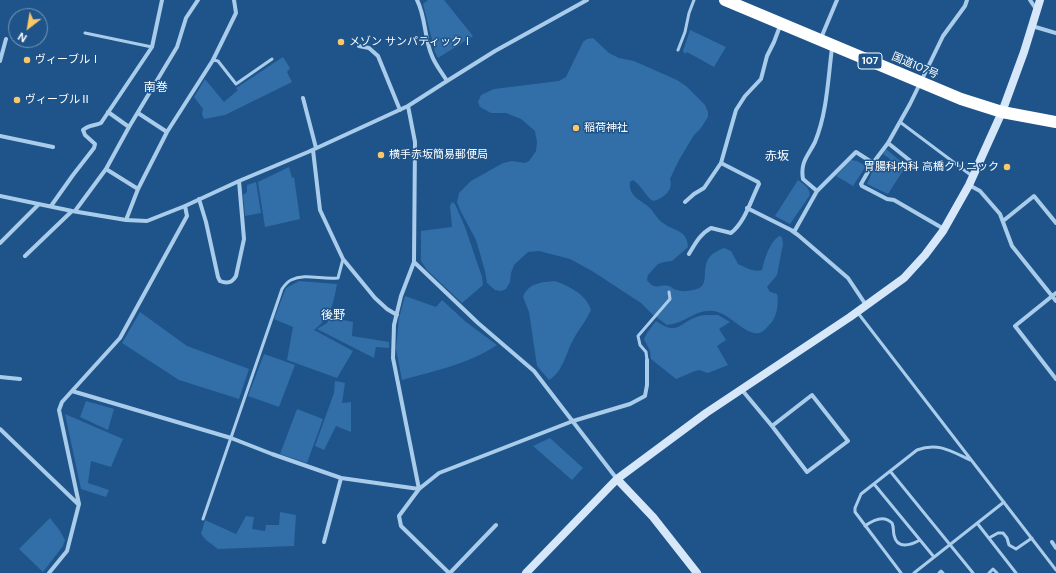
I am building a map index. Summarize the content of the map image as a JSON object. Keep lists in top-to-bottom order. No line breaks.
{"streets":{"highway":["107","国道107号"]},"districts":["南巻","赤坂","後野"],"places":["メゾン サンパティックⅠ","ヴィーブルⅠ","ヴィーブルⅡ","稲荷神社","横手赤坂簡易郵便局","胃腸科内科 高橋クリニック"],"north":"bottom left"}
